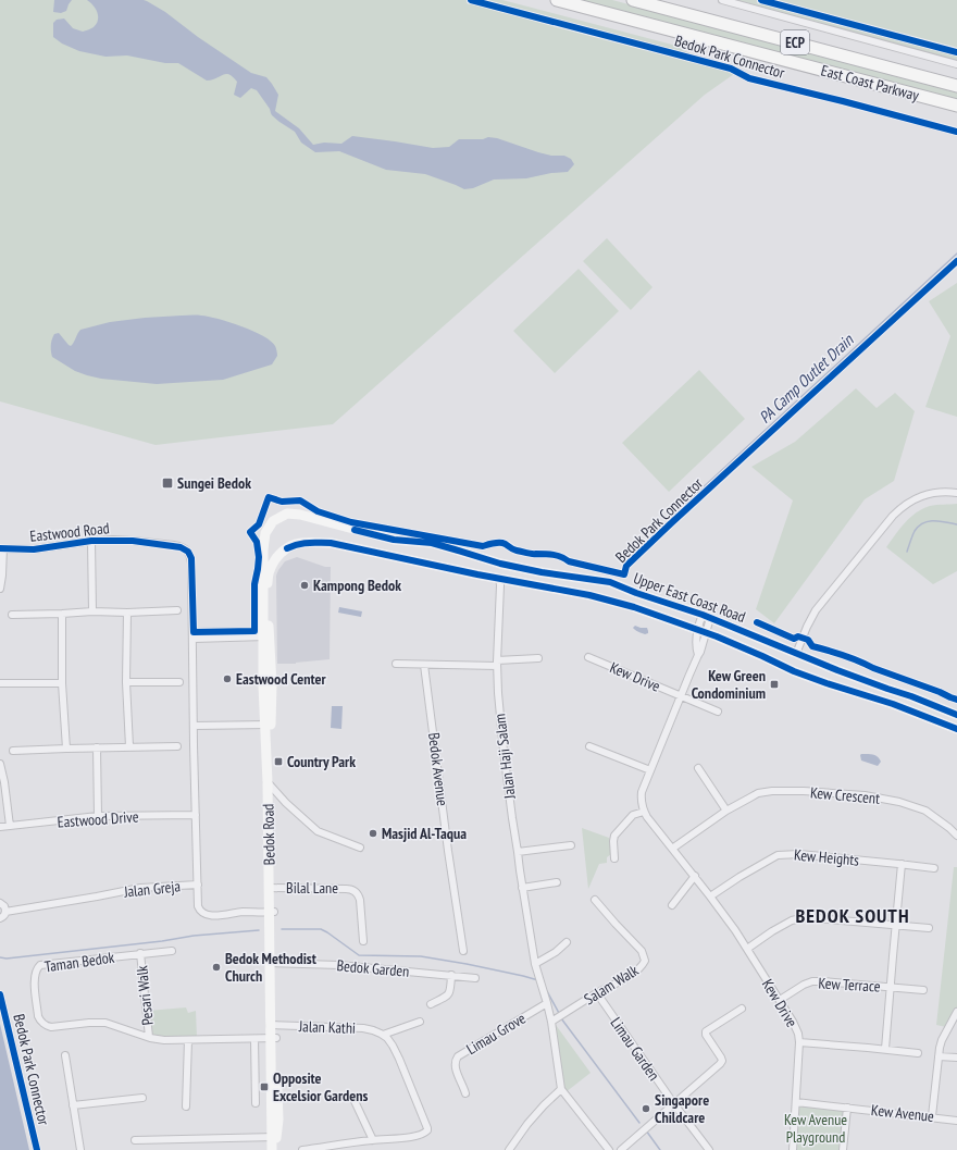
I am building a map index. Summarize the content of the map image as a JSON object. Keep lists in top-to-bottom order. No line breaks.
{"streets":{"highway":["ECP","East Coast Parkway"],"main road":["Upper East Coast Road","Bedok Road"],"street":["Eastwood Road","Kew Drive","Jalan Haji Salam","Bedok Avenue","Kew Crescent","Eastwood Drive","Kew Heights","Bilal Lane","Jalan Greja","Taman Bedok","Bedok Garden","Salam Walk","Kew Terrace","Pesari Walk","Jalan Kathi","Limau Grove","Limau Garden","Kew Avenue"],"cycle path":["Bedok Park Connector"]},"crossings":[["Eastwood Road","Eastwood Drive"],["Eastwood Road","Jalan Greja"],["Upper East Coast Road","Kew Drive"],["Upper East Coast Road","Jalan Haji Salam"],["Upper East Coast Road","Bedok Road"],["Kew Drive","Kew Crescent"],["Kew Drive","Kew Heights"],["Kew Drive","Kew Terrace"],["Kew Drive","Kew Avenue"],["Jalan Haji Salam","Salam Walk"],["Jalan Haji Salam","Limau Grove"],["Bedok Road","Bilal Lane"],["Bedok Road","Jalan Greja"],["Bedok Road","Taman Bedok"],["Bedok Road","Bedok Garden"],["Bedok Road","Jalan Kathi"],["Taman Bedok","Pesari Walk"],["Salam Walk","Limau Garden"]],"districts":["BEDOK SOUTH"],"water":["PA Camp Outlet Drain"],"parks":["Kew Avenue Playground"],"places":{"transit":["Sungei Bedok","Kew Green Condominium","Country Park","Opposite Excelsior Gardens"],"other":["Kampong Bedok","Eastwood Center","Masjid Al-Taqua","Bedok Methodist Church","Singapore Childcare"]}}
